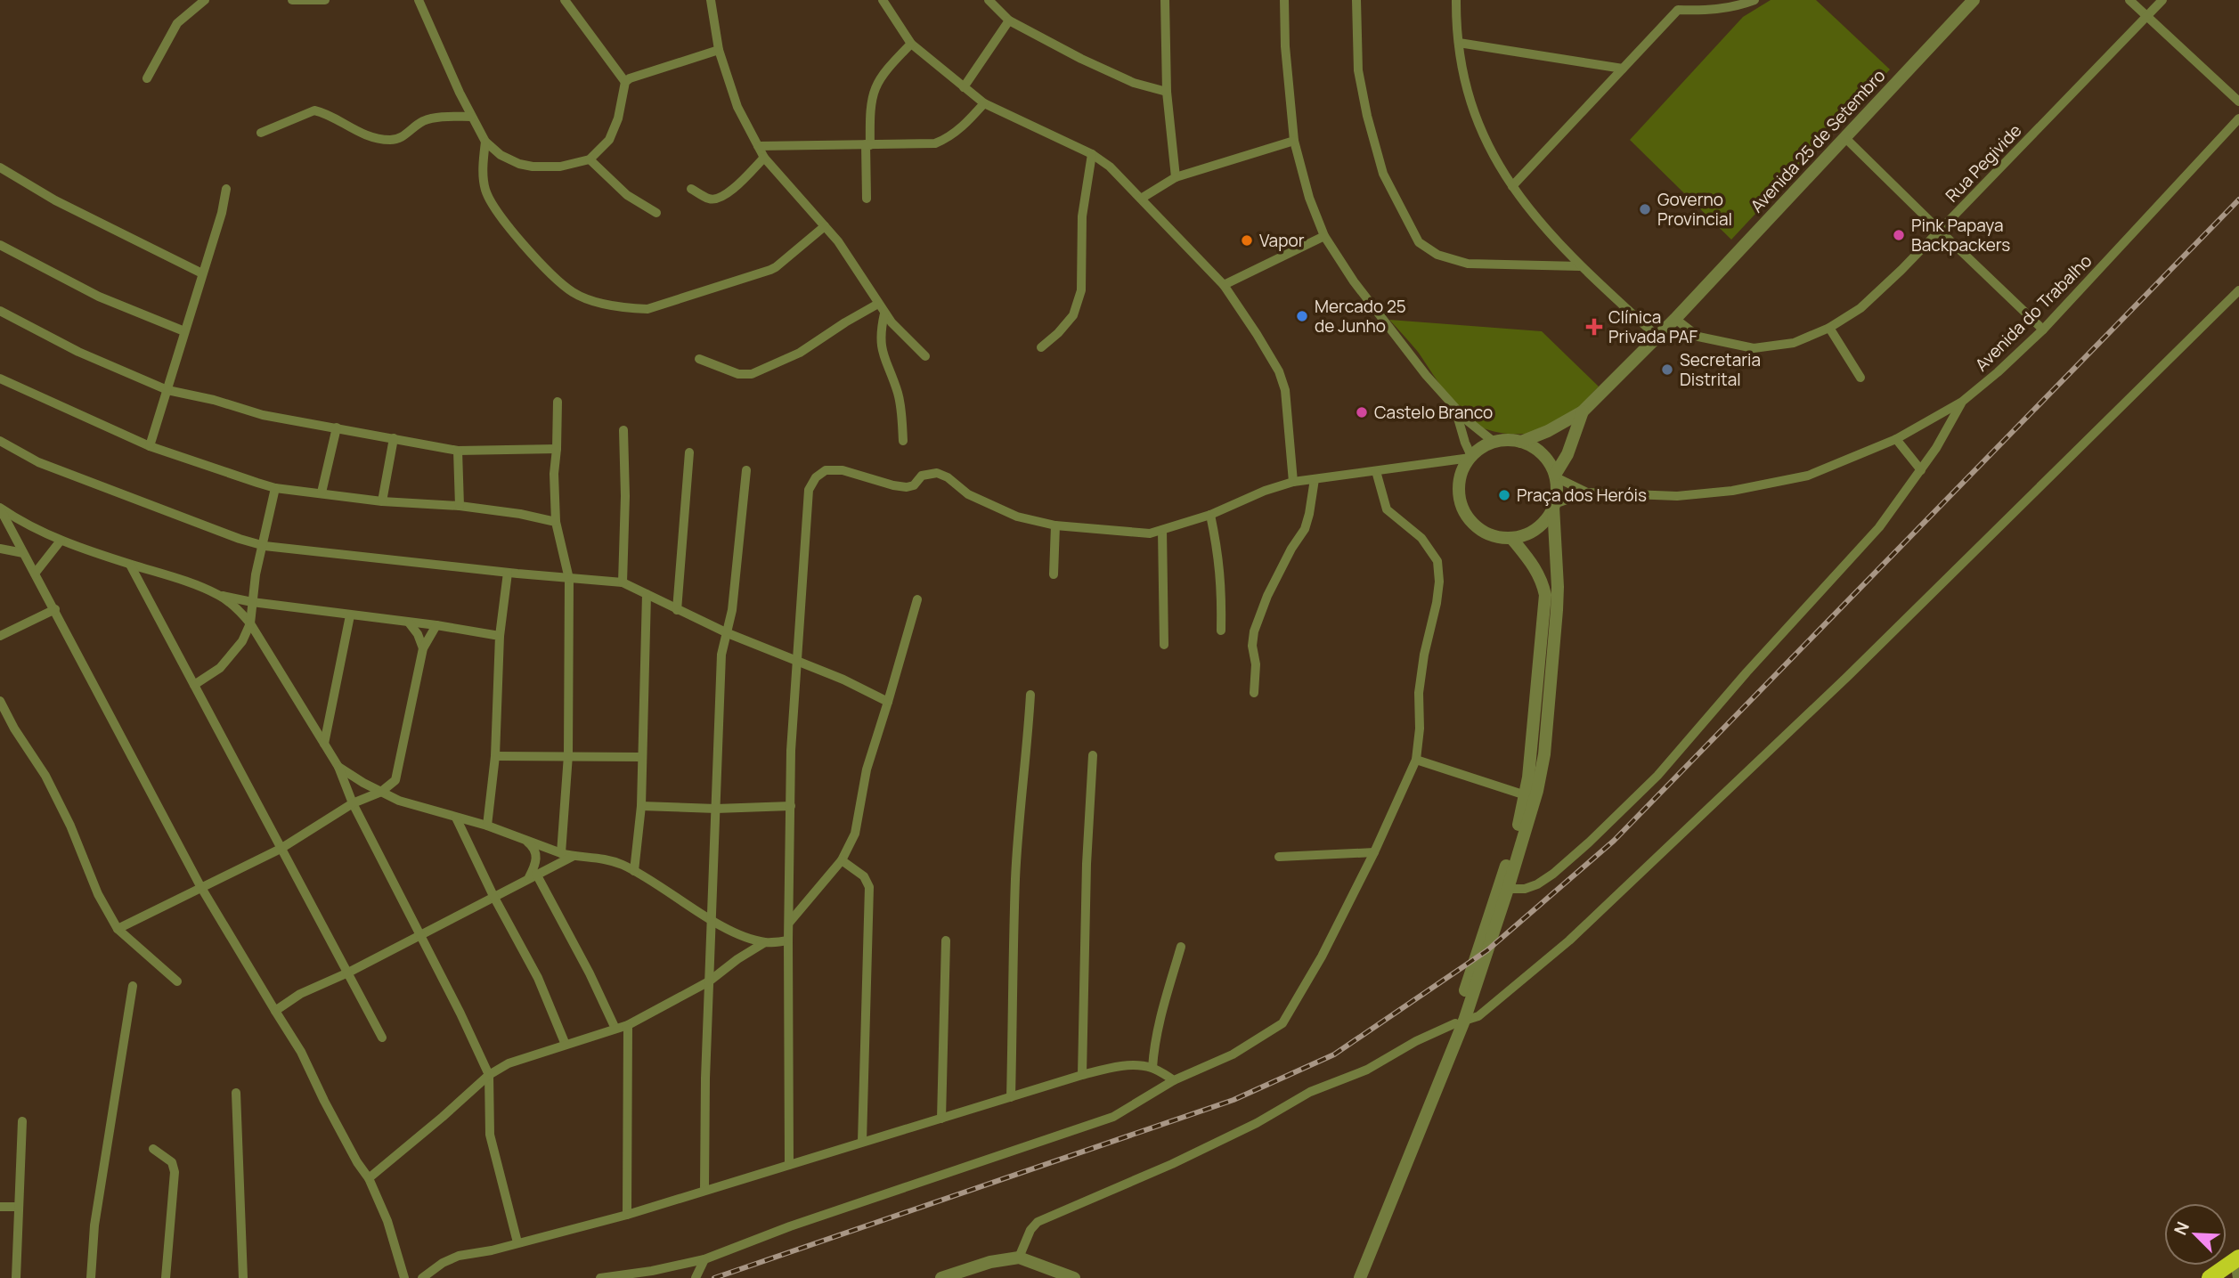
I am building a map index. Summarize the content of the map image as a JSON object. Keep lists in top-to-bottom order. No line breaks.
{"streets":{"street":["Avenida 25 de Setembro","Rua Pegivide","Avenida do Trabalho"]},"crossings":[["Avenida 25 de Setembro","Rua Pegivide"],["Avenida 25 de Setembro","Avenida do Trabalho"]],"places":{"other":["Governo Provincial","Pink Papaya Backpackers","Vapor","Mercado 25 de Junho","Secretaria Distrital","Castelo Branco","Praça dos Heróis"],"health":["Clínica Privada PAF"]},"north":"top left"}
